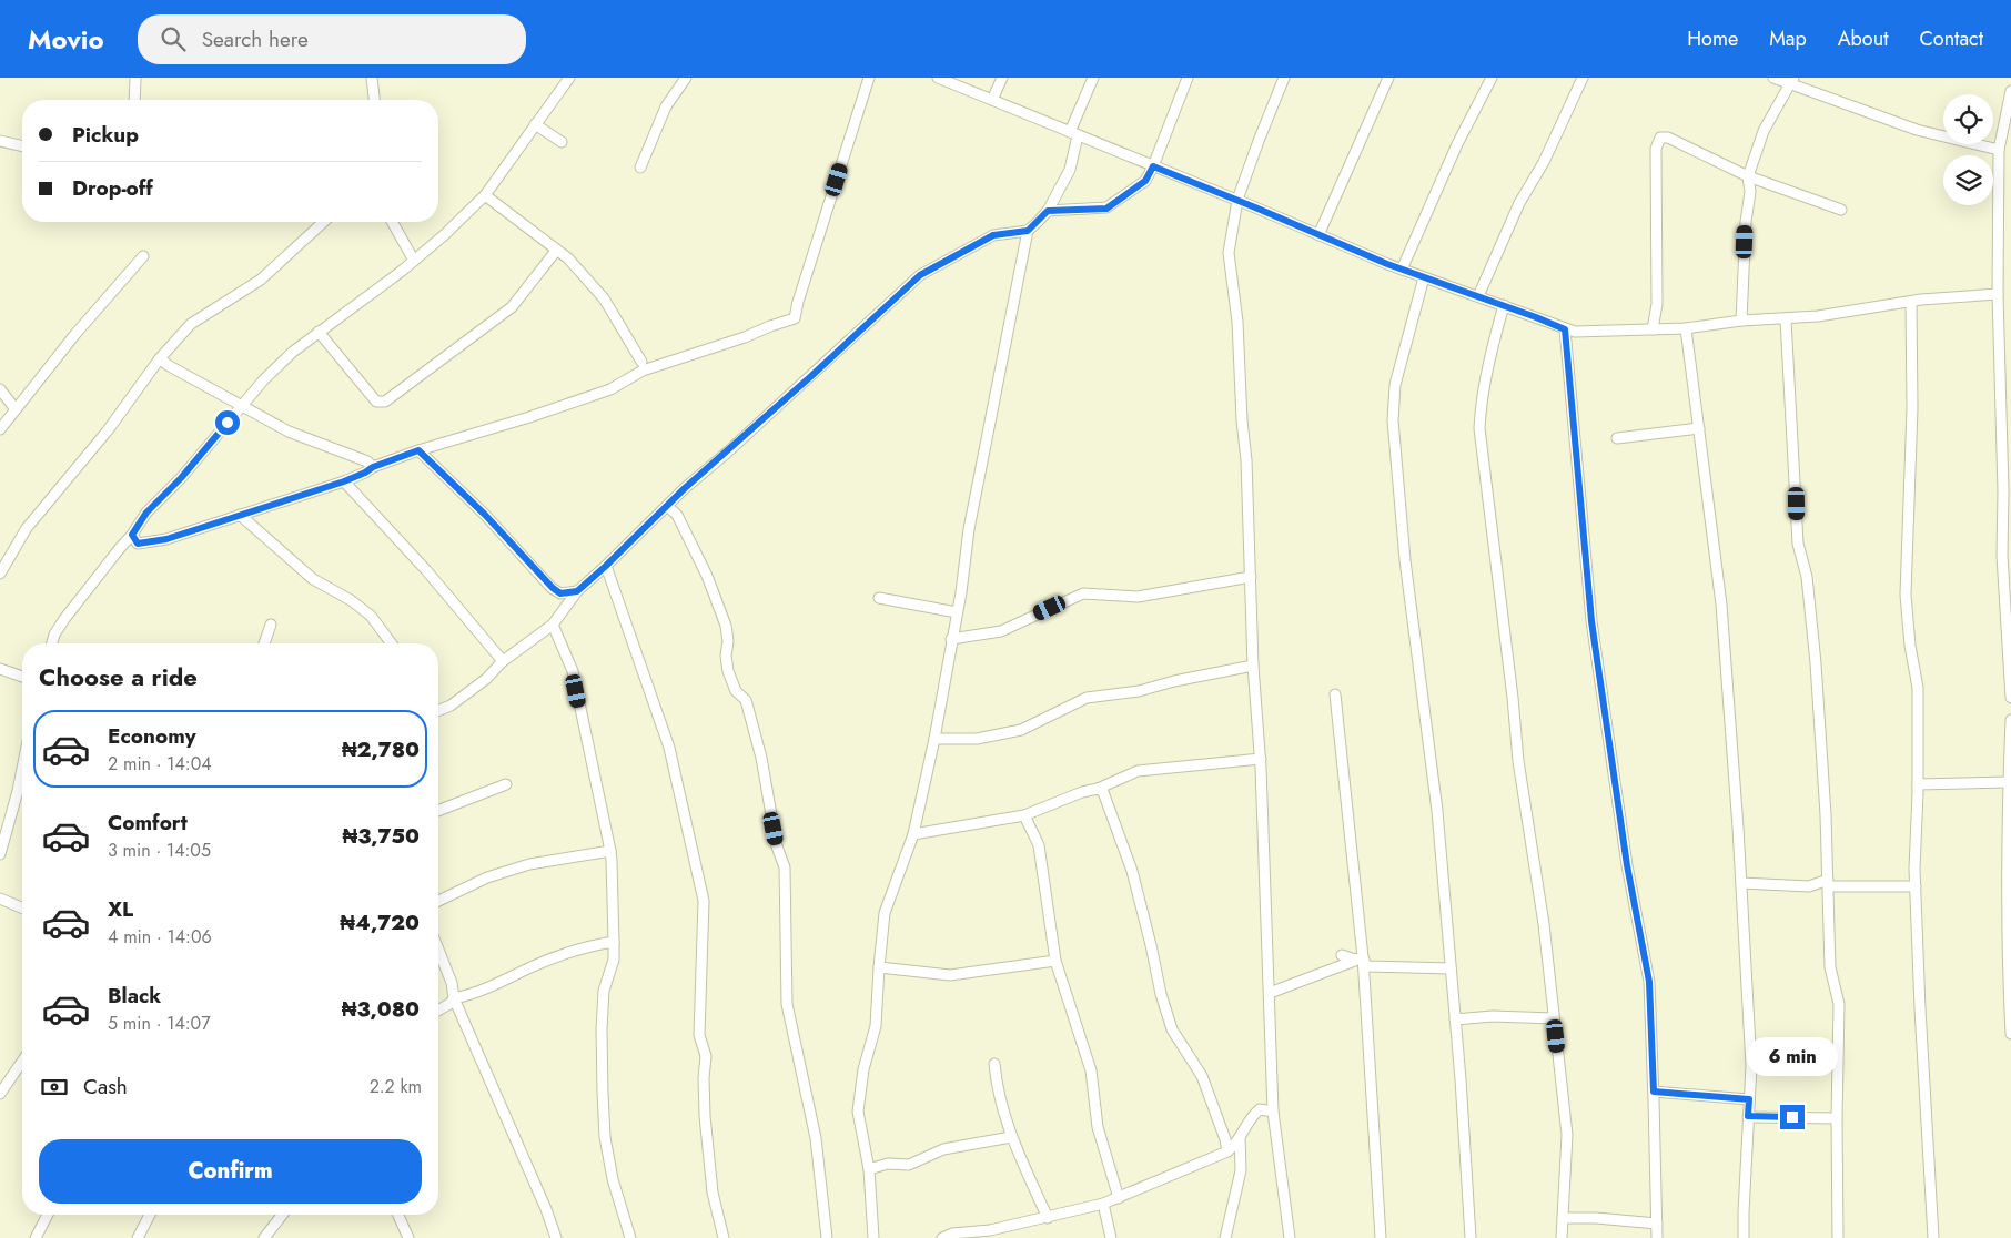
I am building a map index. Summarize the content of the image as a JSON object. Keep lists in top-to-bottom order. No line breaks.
{"page":{"header":"Movio","search":"Search here","nav":["Home","Map","About","Contact"],"banner":["Pickup","Drop-off"],"heading":"Choose a ride","list":[{"name":"Economy","note":"2 min · 14:04","value":"₦2,780"},{"name":"Comfort","note":"3 min · 14:05","value":"₦3,750"},{"name":"XL","note":"4 min · 14:06","value":"₦4,720"},{"name":"Black","note":"5 min · 14:07","value":"₦3,080"}],"bubble":"6 min","pay":["Cash","2.2 km"],"buttons":"Confirm"}}
